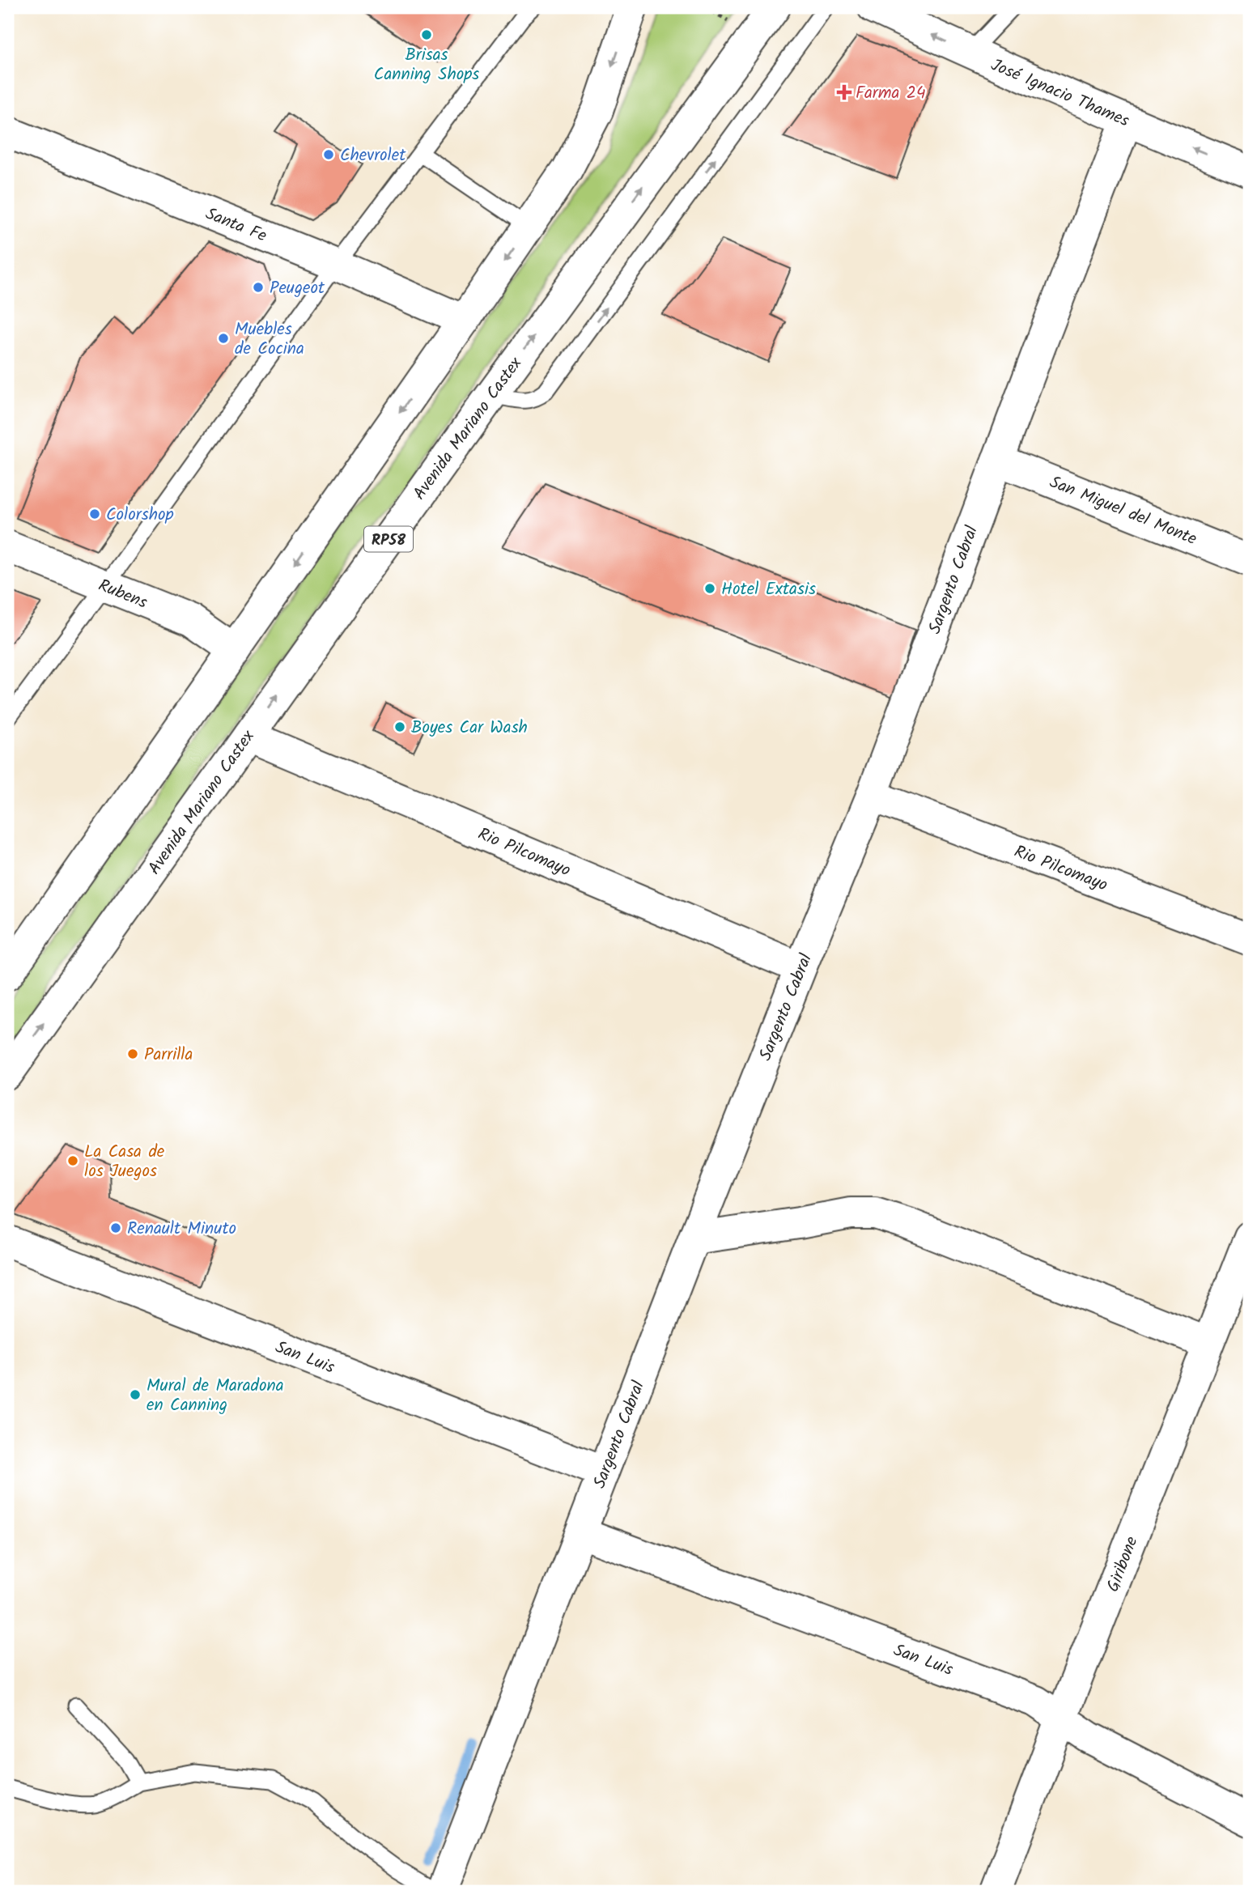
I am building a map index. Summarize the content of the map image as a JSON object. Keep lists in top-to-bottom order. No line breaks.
{"streets":{"main road":["José Ignacio Thames","Santa Fe","Avenida Mariano Castex","San Miguel del Monte","RP58","Sargento Cabral","Rubens","Rio Pilcomayo","San Luis","Giribone"]},"crossings":[["José Ignacio Thames","Sargento Cabral"],["Avenida Mariano Castex","Rio Pilcomayo"],["San Miguel del Monte","Sargento Cabral"],["Sargento Cabral","Rio Pilcomayo"],["Sargento Cabral","San Luis"],["San Luis","Giribone"]],"one_way":["José Ignacio Thames"],"places":{"other":["Brisas Canning Shops","Chevrolet","Peugeot","Muebles de Cocina","Colorshop","Hotel Extasis","Boyes Car Wash","Parrilla","La Casa de los Juegos","Renault Minuto","Mural de Maradona en Canning"],"health":["Farma 24"]}}
